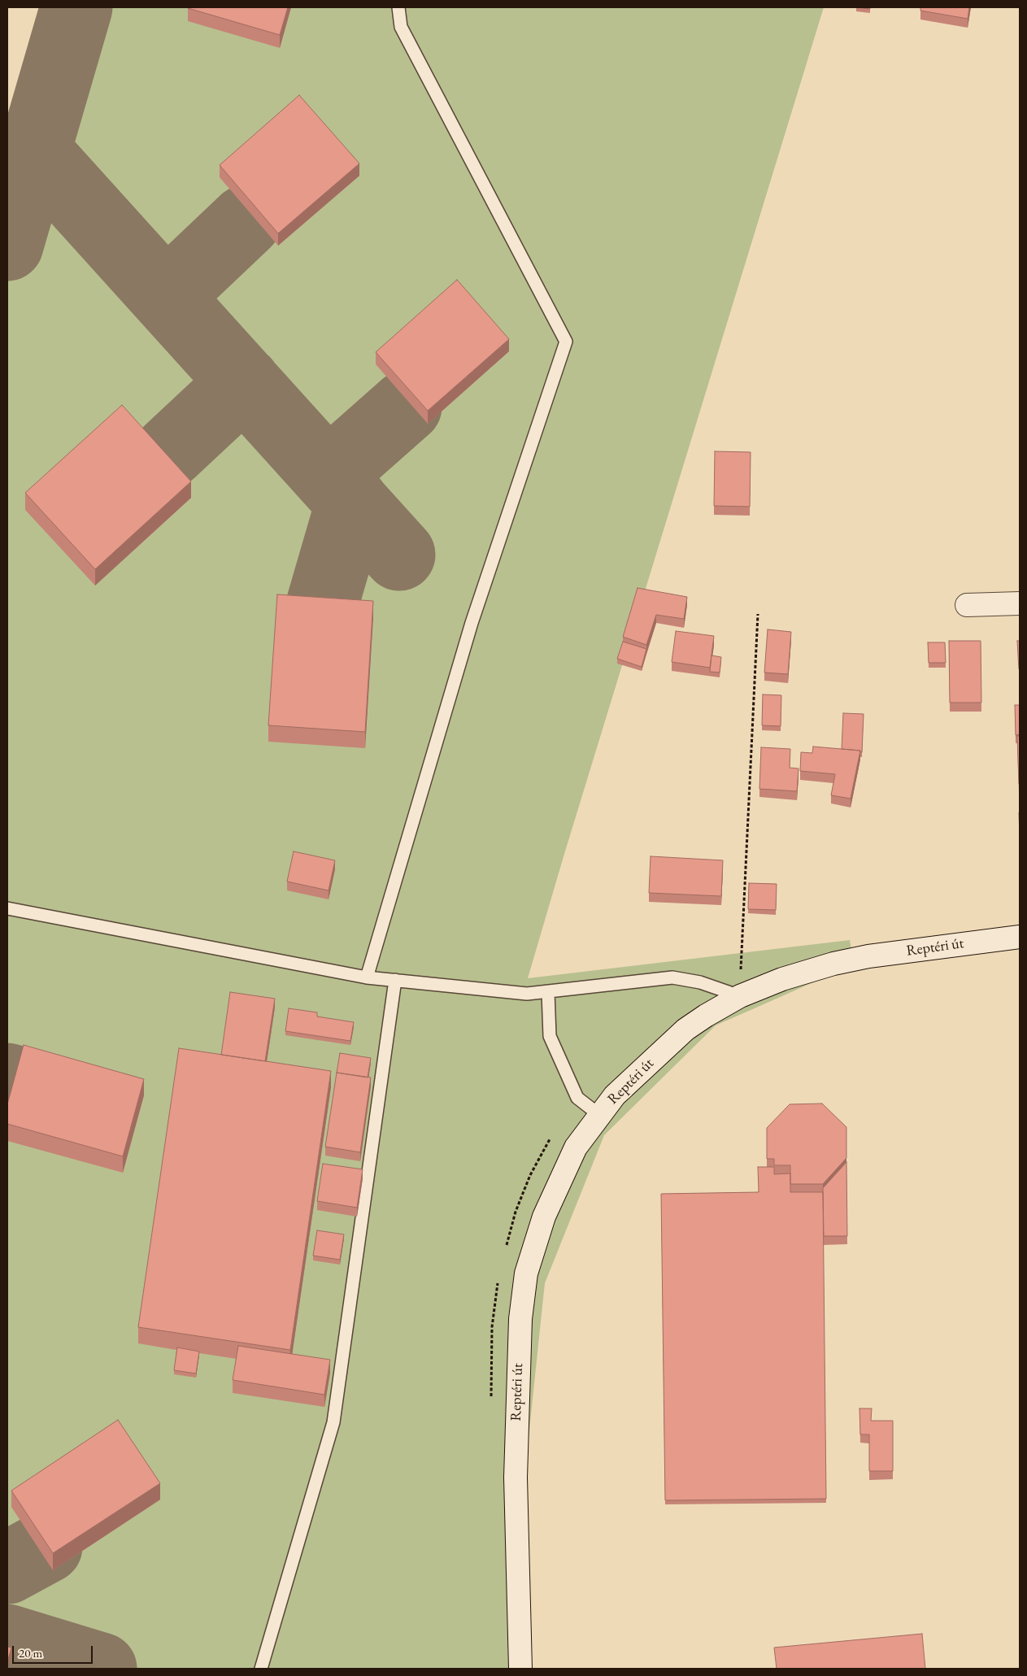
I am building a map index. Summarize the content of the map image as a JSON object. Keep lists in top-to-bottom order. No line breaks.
{"streets":{"main road":["Reptéri út"]},"scale_bar":"20 m"}
